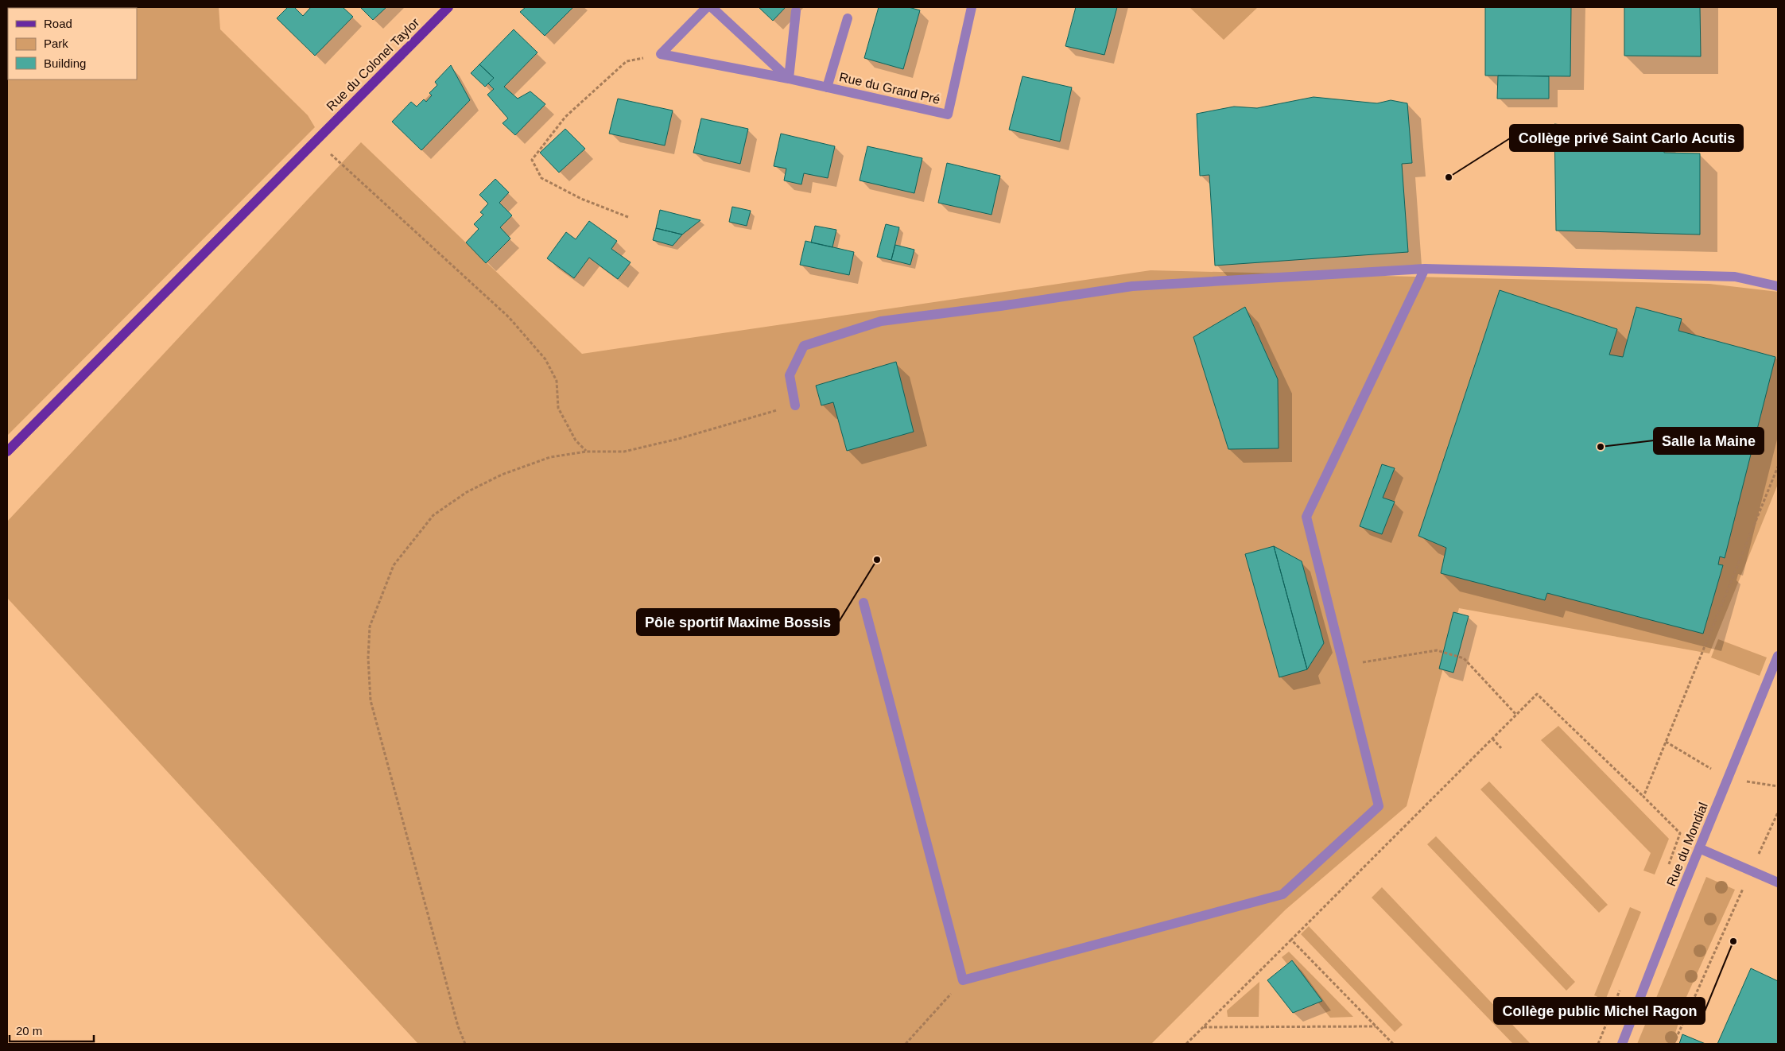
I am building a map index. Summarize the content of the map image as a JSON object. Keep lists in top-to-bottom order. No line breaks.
{"streets":{"main road":["Rue du Colonel Taylor"],"street":["Rue du Grand Pré","Rue du Mondial"]},"places":["Collège privé Saint Carlo Acutis","Salle la Maine","Pôle sportif Maxime Bossis","Collège public Michel Ragon"],"legend":["Road","Park","Building"],"scale_bar":"20 m"}
